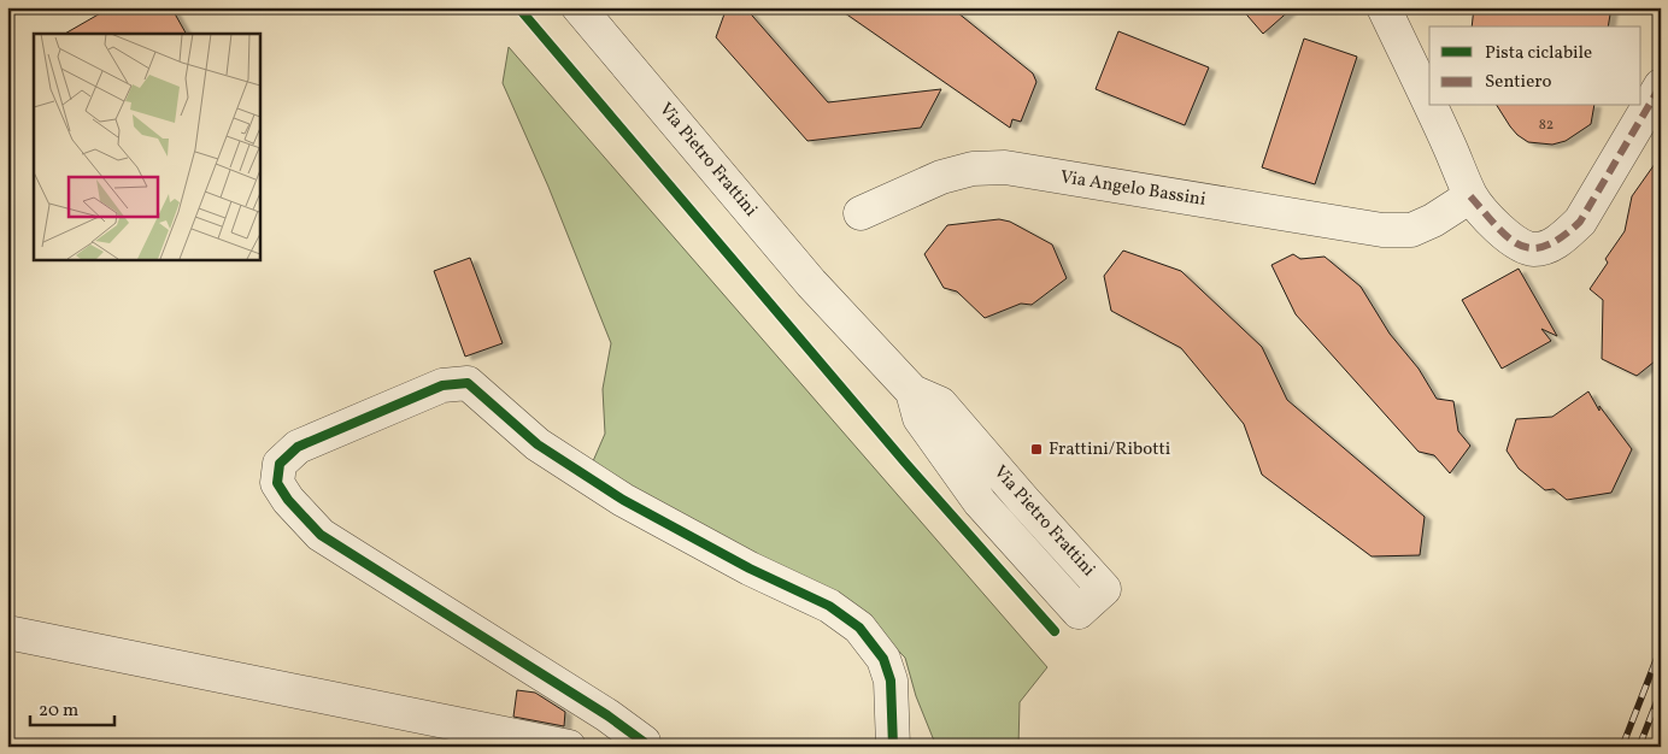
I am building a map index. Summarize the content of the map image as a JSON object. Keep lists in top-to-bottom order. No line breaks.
{"streets":{"street":["Via Pietro Frattini","Via Angelo Bassini"]},"places":{"transit":["Frattini/Ribotti"]},"house_numbers":["82"],"legend":["Pista ciclabile","Sentiero"],"scale_bar":"20 m"}
